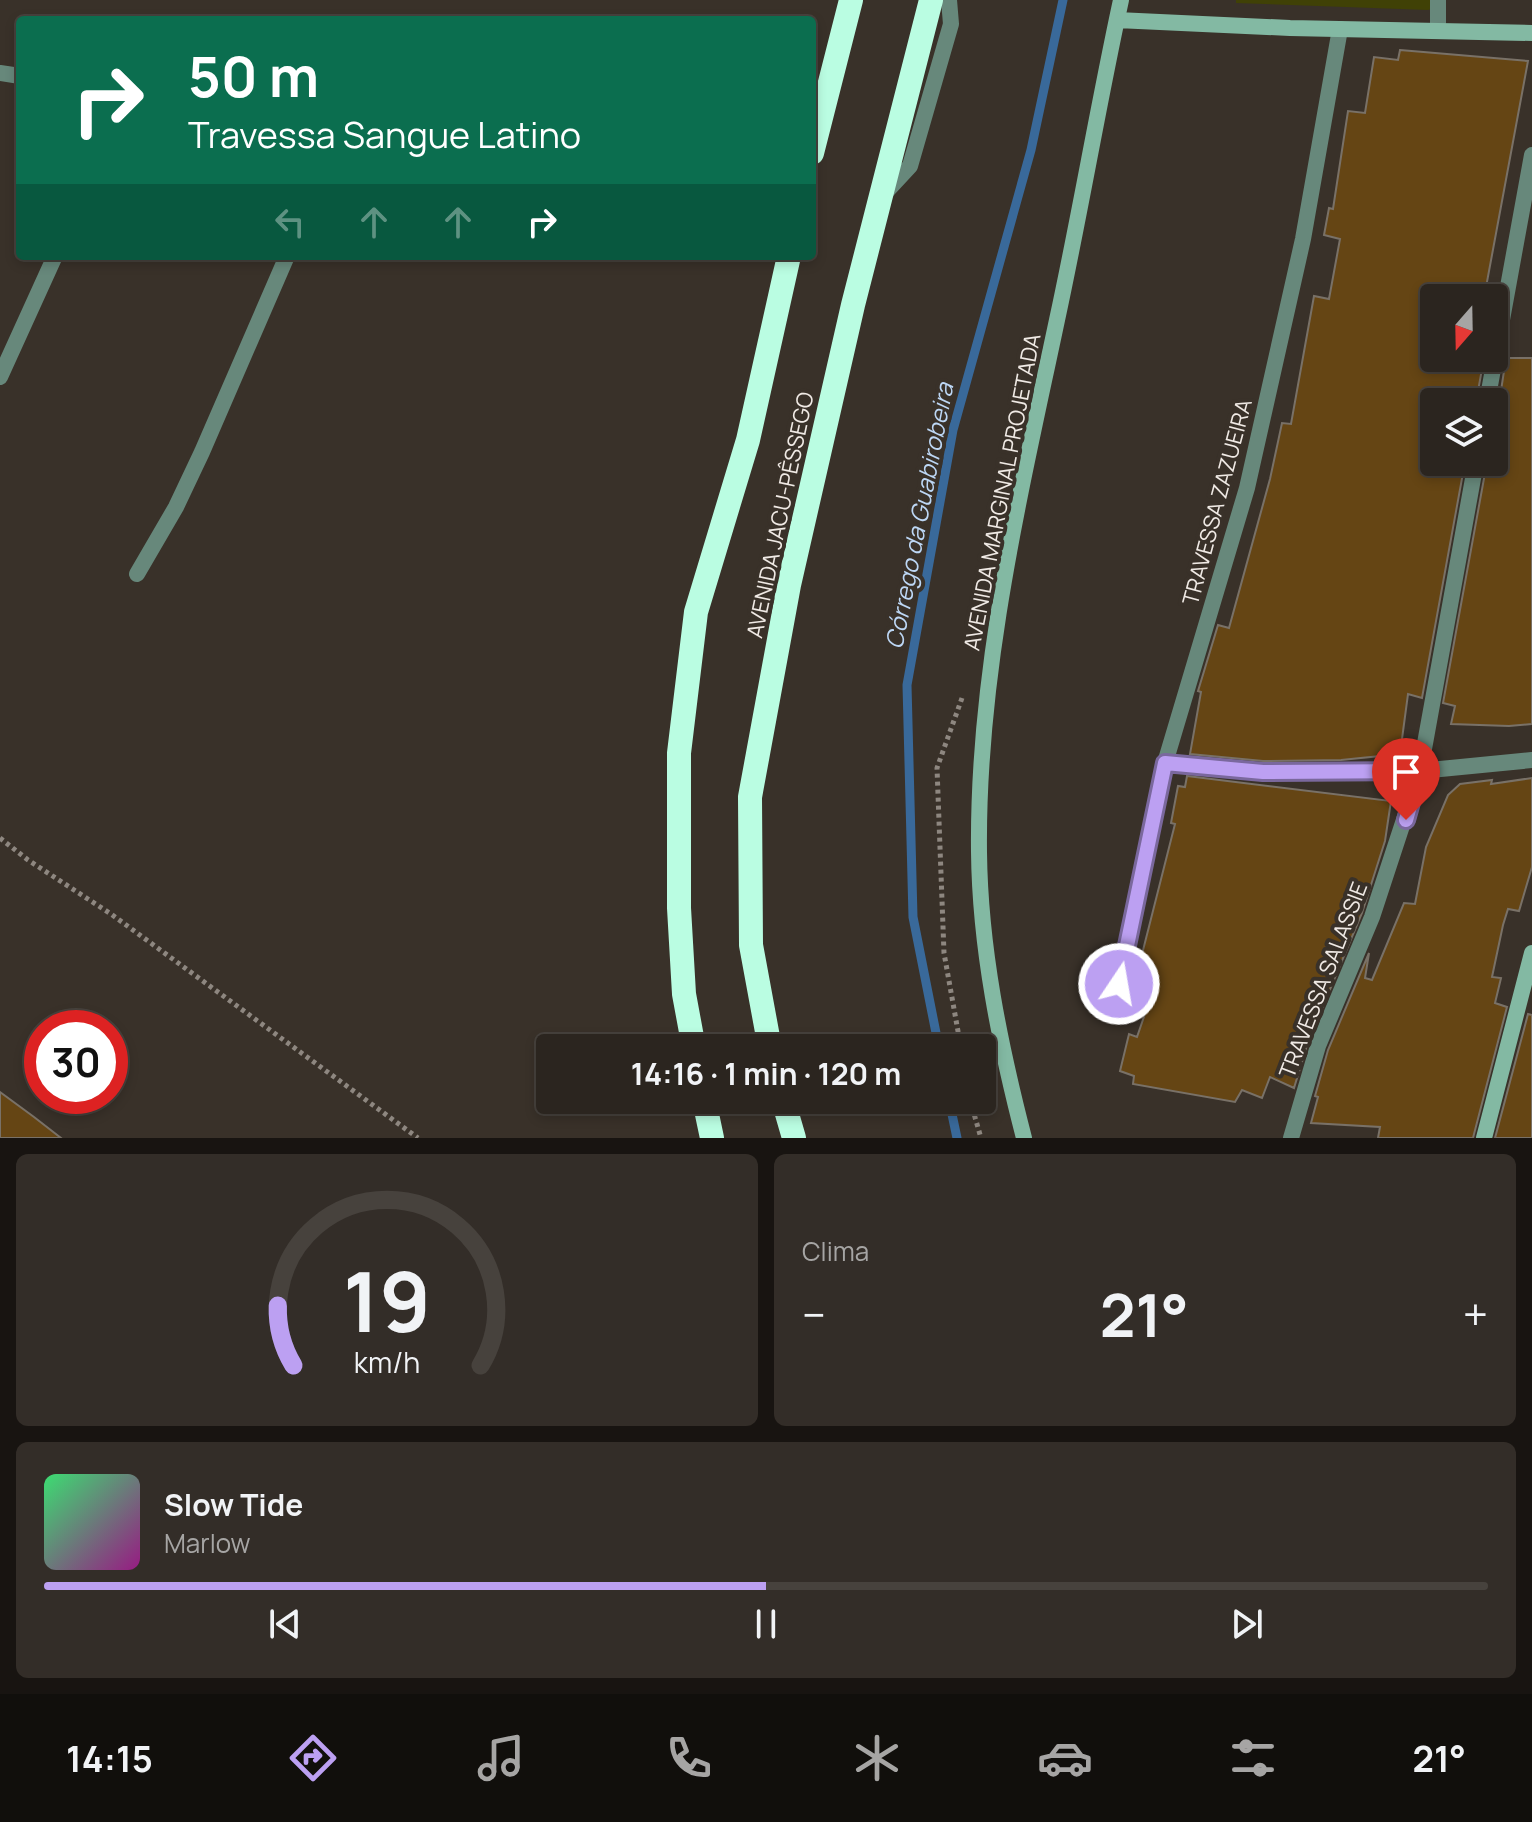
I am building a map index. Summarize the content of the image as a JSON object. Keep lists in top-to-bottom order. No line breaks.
{"streets":{"highway":["AVENIDA JACU-PÊSSEGO"],"main road":["AVENIDA MARGINAL PROJETADA"],"street":["TRAVESSA ZAZUEIRA","TRAVESSA SALASSIE"]},"water":["Córrego da Guabirobeira"],"north":"bottom","page":{"turn":["50 m","Travessa Sangue Latino"],"limit":"30","trip":"14:16 · 1 min · 120 m","tile":"Clima","heat":["−","21°","+"],"song":["Slow Tide","Marlow"],"tabs":["14:15","21°"],"gauge":["19","km/h"]}}
